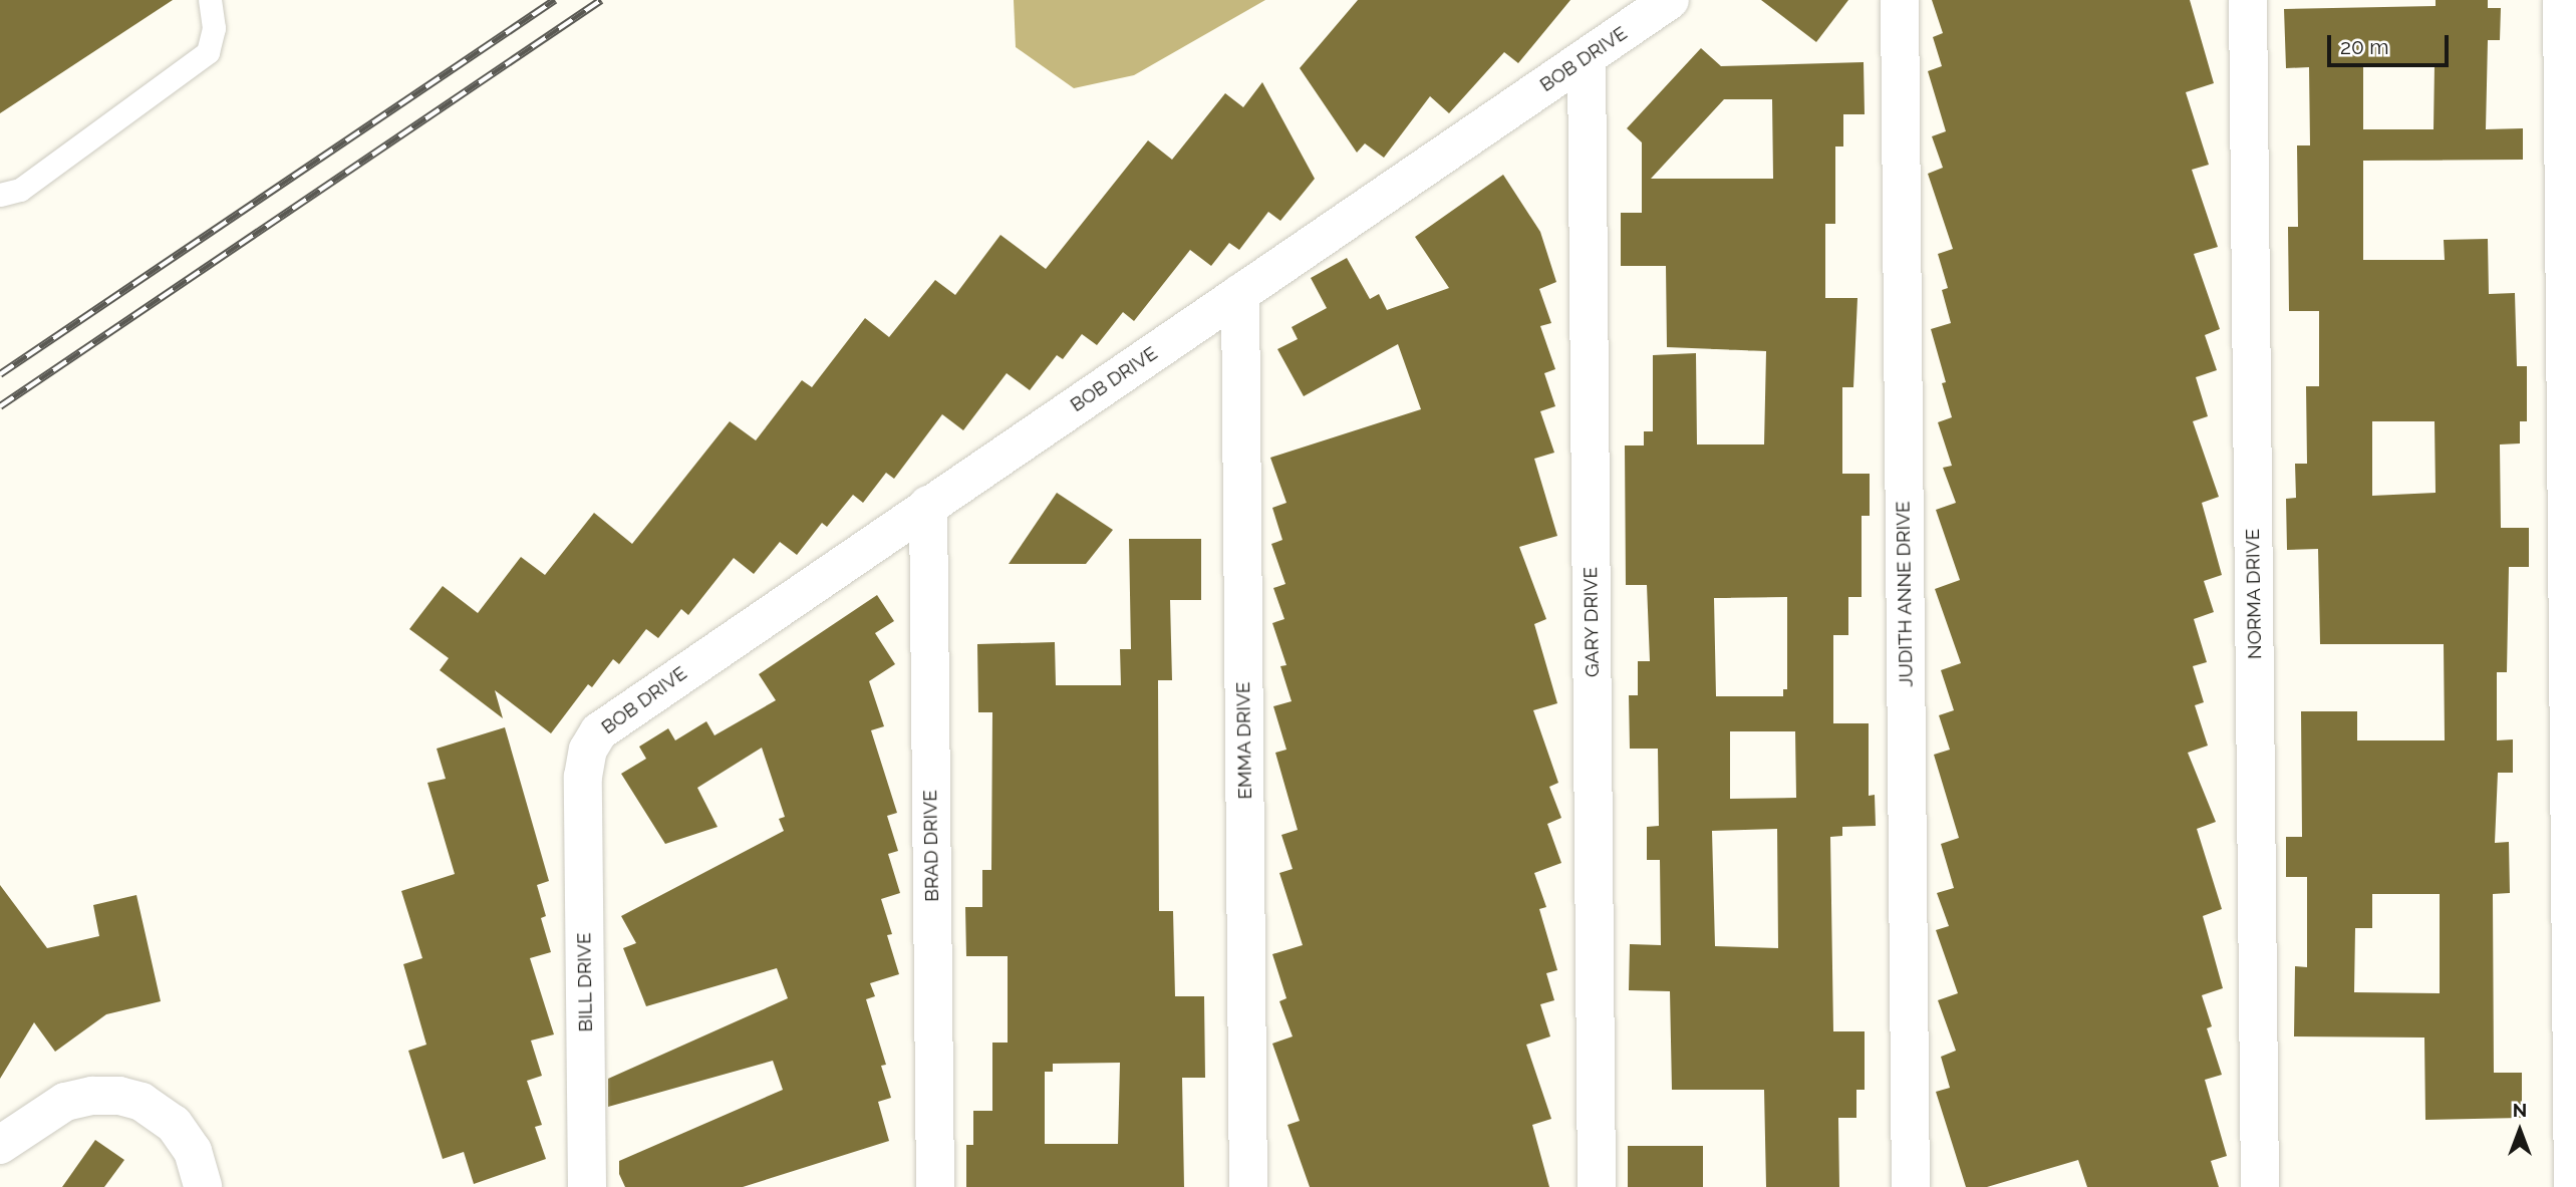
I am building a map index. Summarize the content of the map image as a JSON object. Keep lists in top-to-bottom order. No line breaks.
{"streets":{"street":["BOB DRIVE","JUDITH ANNE DRIVE","NORMA DRIVE","GARY DRIVE","EMMA DRIVE","BRAD DRIVE","BILL DRIVE"]},"crossings":[["BOB DRIVE","GARY DRIVE"],["BOB DRIVE","EMMA DRIVE"],["BOB DRIVE","BRAD DRIVE"],["BOB DRIVE","BILL DRIVE"]],"scale_bar":"20 m","north":"top"}
